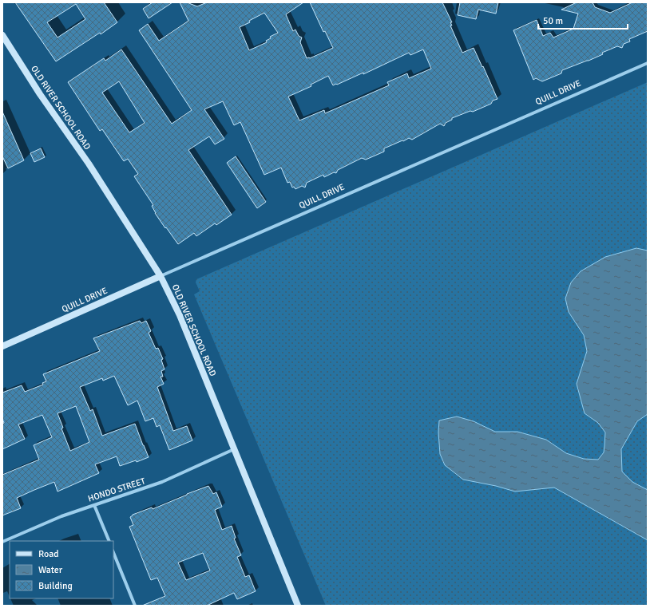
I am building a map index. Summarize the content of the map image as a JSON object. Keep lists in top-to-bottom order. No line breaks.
{"streets":{"main road":["QUILL DRIVE","OLD RIVER SCHOOL ROAD"],"street":["HONDO STREET"]},"crossings":[["QUILL DRIVE","OLD RIVER SCHOOL ROAD"],["OLD RIVER SCHOOL ROAD","HONDO STREET"]],"legend":["Road","Water","Building"],"scale_bar":"50 m"}
